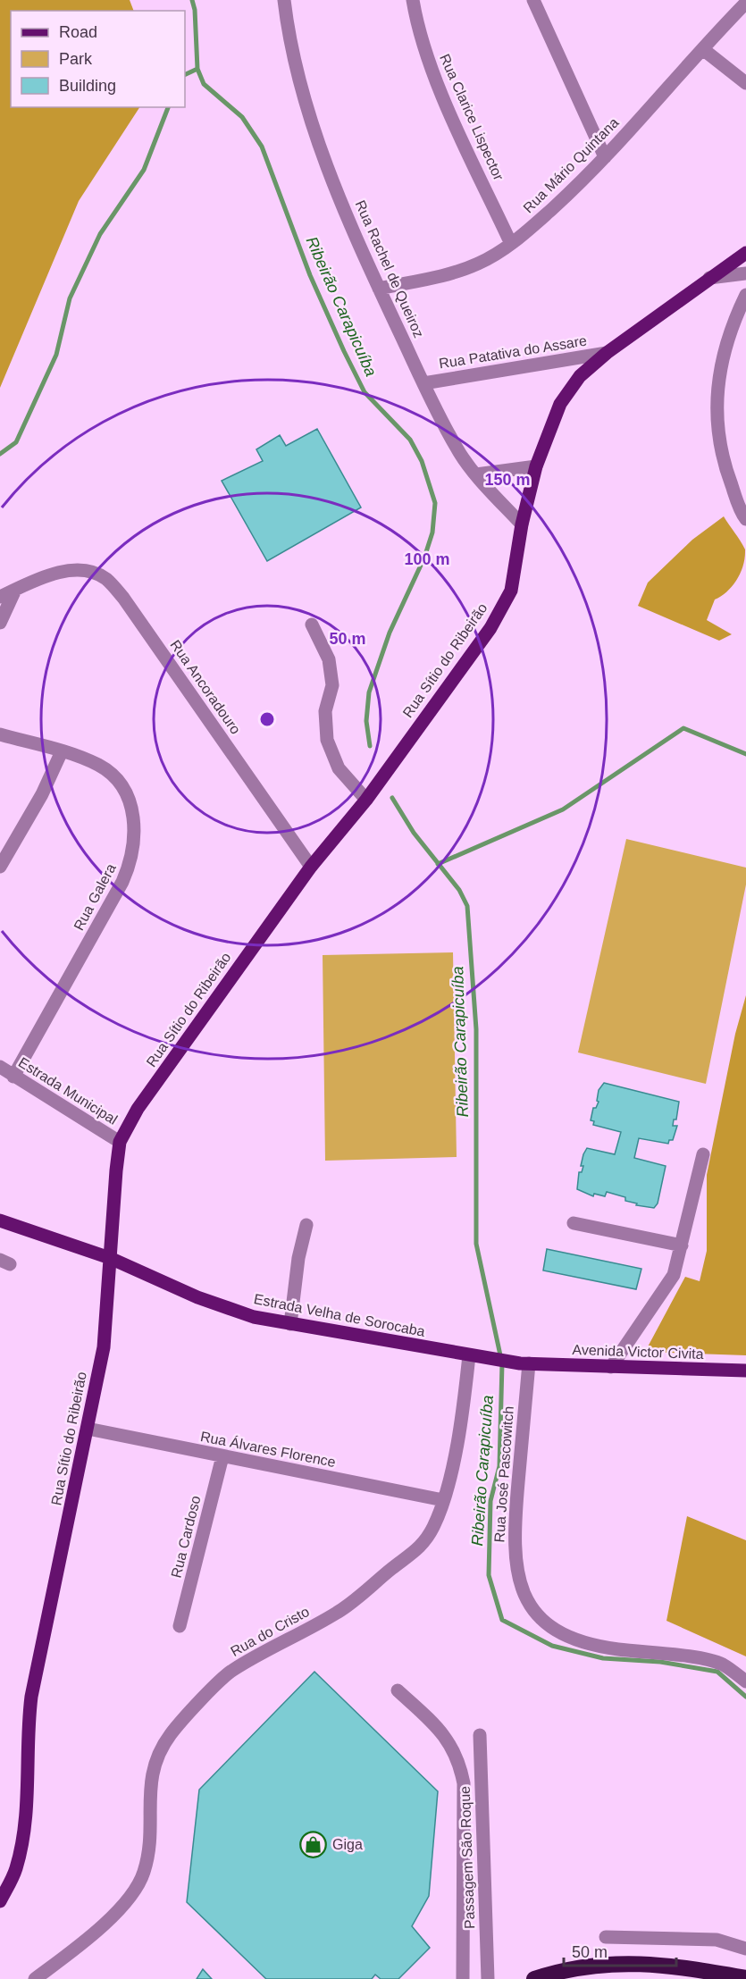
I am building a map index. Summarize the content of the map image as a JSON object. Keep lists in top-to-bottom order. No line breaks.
{"streets":{"main road":["Rua Sítio do Ribeirão","Estrada Velha de Sorocaba","Avenida Victor Civita"],"street":["Rua Clarice Lispector","Rua Mário Quintana","Rua Rachel de Queiroz","Rua Patativa do Assare","Rua Ancoradouro","Rua Galera","Estrada Municipal","Rua Álvares Florence","Rua José Pascowitch","Rua Cardoso","Rua do Cristo","Passagem São Roque"]},"crossings":[["Rua Clarice Lispector","Rua Mário Quintana"],["Rua Mário Quintana","Rua Rachel de Queiroz"],["Rua Rachel de Queiroz","Rua Patativa do Assare"],["Rua Rachel de Queiroz","Rua Sítio do Ribeirão"],["Rua Patativa do Assare","Rua Sítio do Ribeirão"],["Rua Sítio do Ribeirão","Rua Ancoradouro"],["Rua Sítio do Ribeirão","Estrada Municipal"],["Rua Sítio do Ribeirão","Estrada Velha de Sorocaba"],["Rua Sítio do Ribeirão","Rua Álvares Florence"],["Rua Galera","Estrada Municipal"],["Estrada Velha de Sorocaba","Avenida Victor Civita"],["Estrada Velha de Sorocaba","Rua José Pascowitch"],["Estrada Velha de Sorocaba","Rua do Cristo"],["Avenida Victor Civita","Rua José Pascowitch"],["Rua Álvares Florence","Rua Cardoso"],["Rua Álvares Florence","Rua do Cristo"]],"water":["Ribeirão Carapicuíba"],"places":{"shop":["Giga"]},"legend":["Road","Park","Building"],"scale_bar":"50 m","rings":["150 m","100 m","50 m"]}
